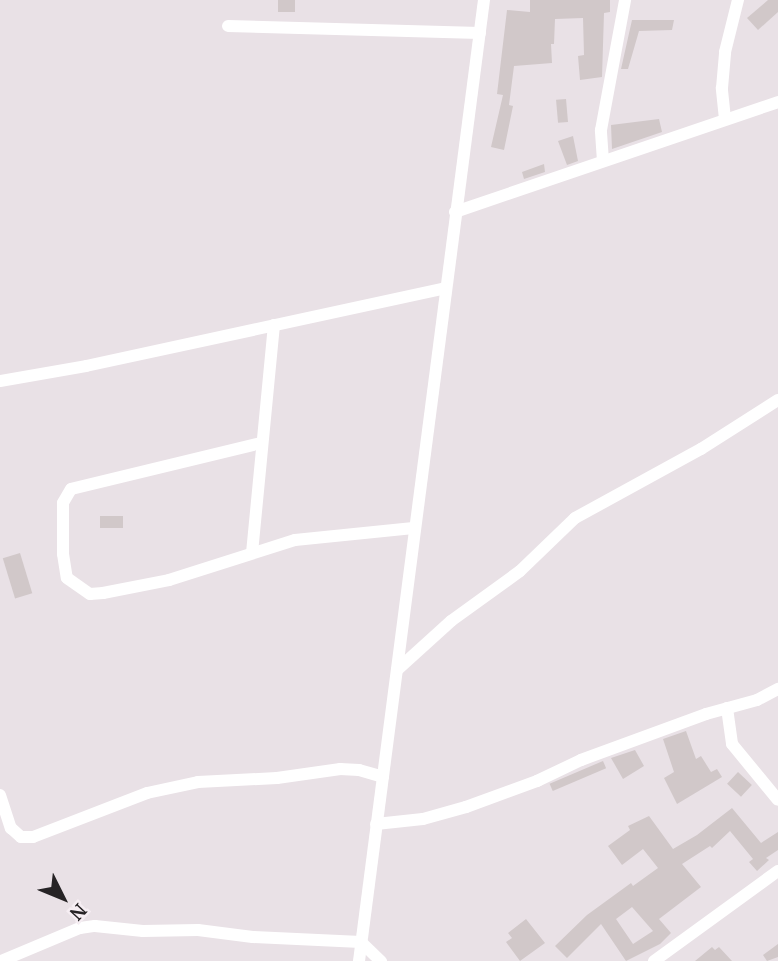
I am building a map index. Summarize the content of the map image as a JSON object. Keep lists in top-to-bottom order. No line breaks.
{"north":"bottom right"}
